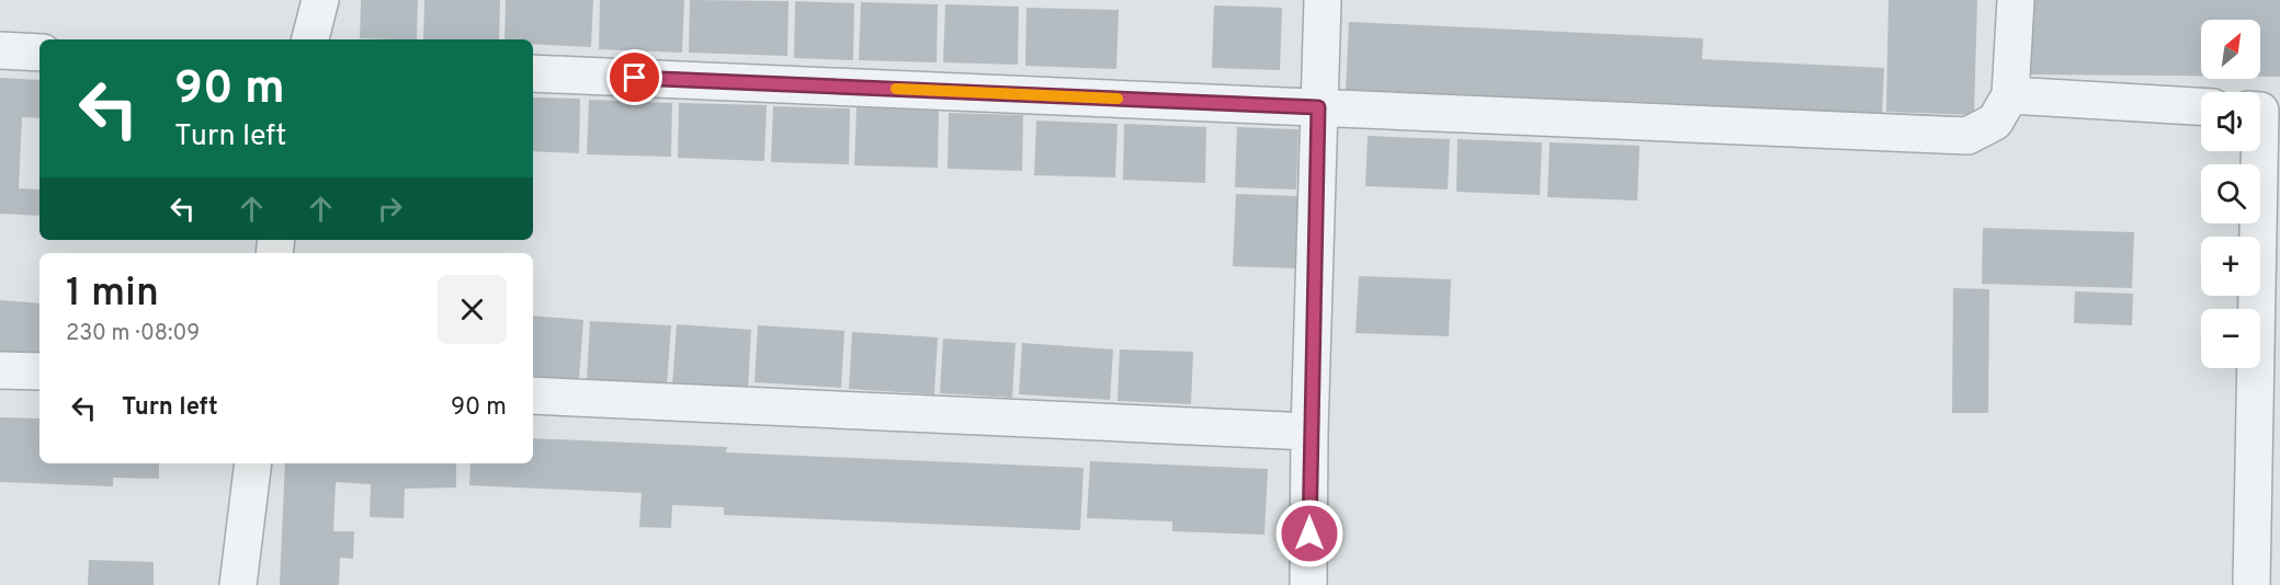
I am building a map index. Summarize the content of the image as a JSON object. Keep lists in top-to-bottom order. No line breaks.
{"north":"top right","page":{"map_buttons":["+","−"],"turn":["90 m","Turn left"],"heading":["1 min","230 m · 08:09"],"list":[{"name":"Turn left","value":"90 m"}]}}
